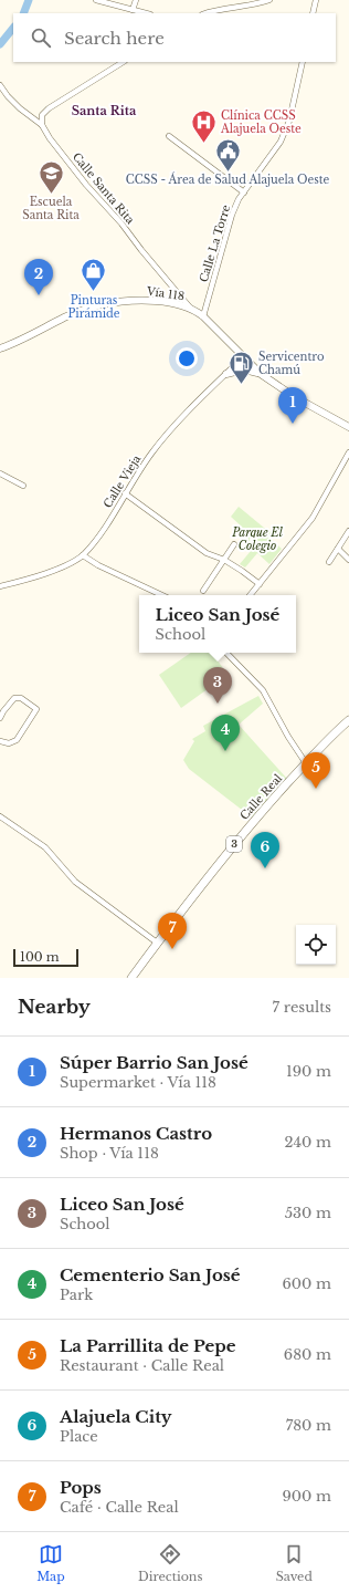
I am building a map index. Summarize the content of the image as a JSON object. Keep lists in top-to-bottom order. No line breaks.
{"streets":{"main road":["Vía 118","Calle Real","3"],"street":["Calle Santa Rita","Calle La Torre","Calle Vieja"]},"crossings":[["Calle Santa Rita","Vía 118"],["Calle La Torre","Vía 118"],["Vía 118","Calle Vieja"]],"districts":["Santa Rita"],"parks":["Parque El Colegio"],"places":{"hospital":["Clínica CCSS Alajuela Oeste"],"public building":["CCSS - Área de Salud Alajuela Oeste"],"school or university":["Escuela Santa Rita"],"shop":["Pinturas Pirámide"],"fuel station":["Servicentro Chamú"]},"scale_bar":"100 m","page":{"search":"Search here","pins":["2","1","3","4","5","6","7"],"popup":["Liceo San José","School"],"scale":"100 m","heading":["Nearby","7 results"],"list":[{"mark":"1","name":"Súper Barrio San José","note":"Supermarket · Vía 118","value":"190 m"},{"mark":"2","name":"Hermanos Castro","note":"Shop · Vía 118","value":"240 m"},{"mark":"3","name":"Liceo San José","note":"School","value":"530 m"},{"mark":"4","name":"Cementerio San José","note":"Park","value":"600 m"},{"mark":"5","name":"La Parrillita de Pepe","note":"Restaurant · Calle Real","value":"680 m"},{"mark":"6","name":"Alajuela City","note":"Place","value":"780 m"},{"mark":"7","name":"Pops","note":"Café · Calle Real","value":"900 m"}],"nav":["Map","Directions","Saved"]}}
